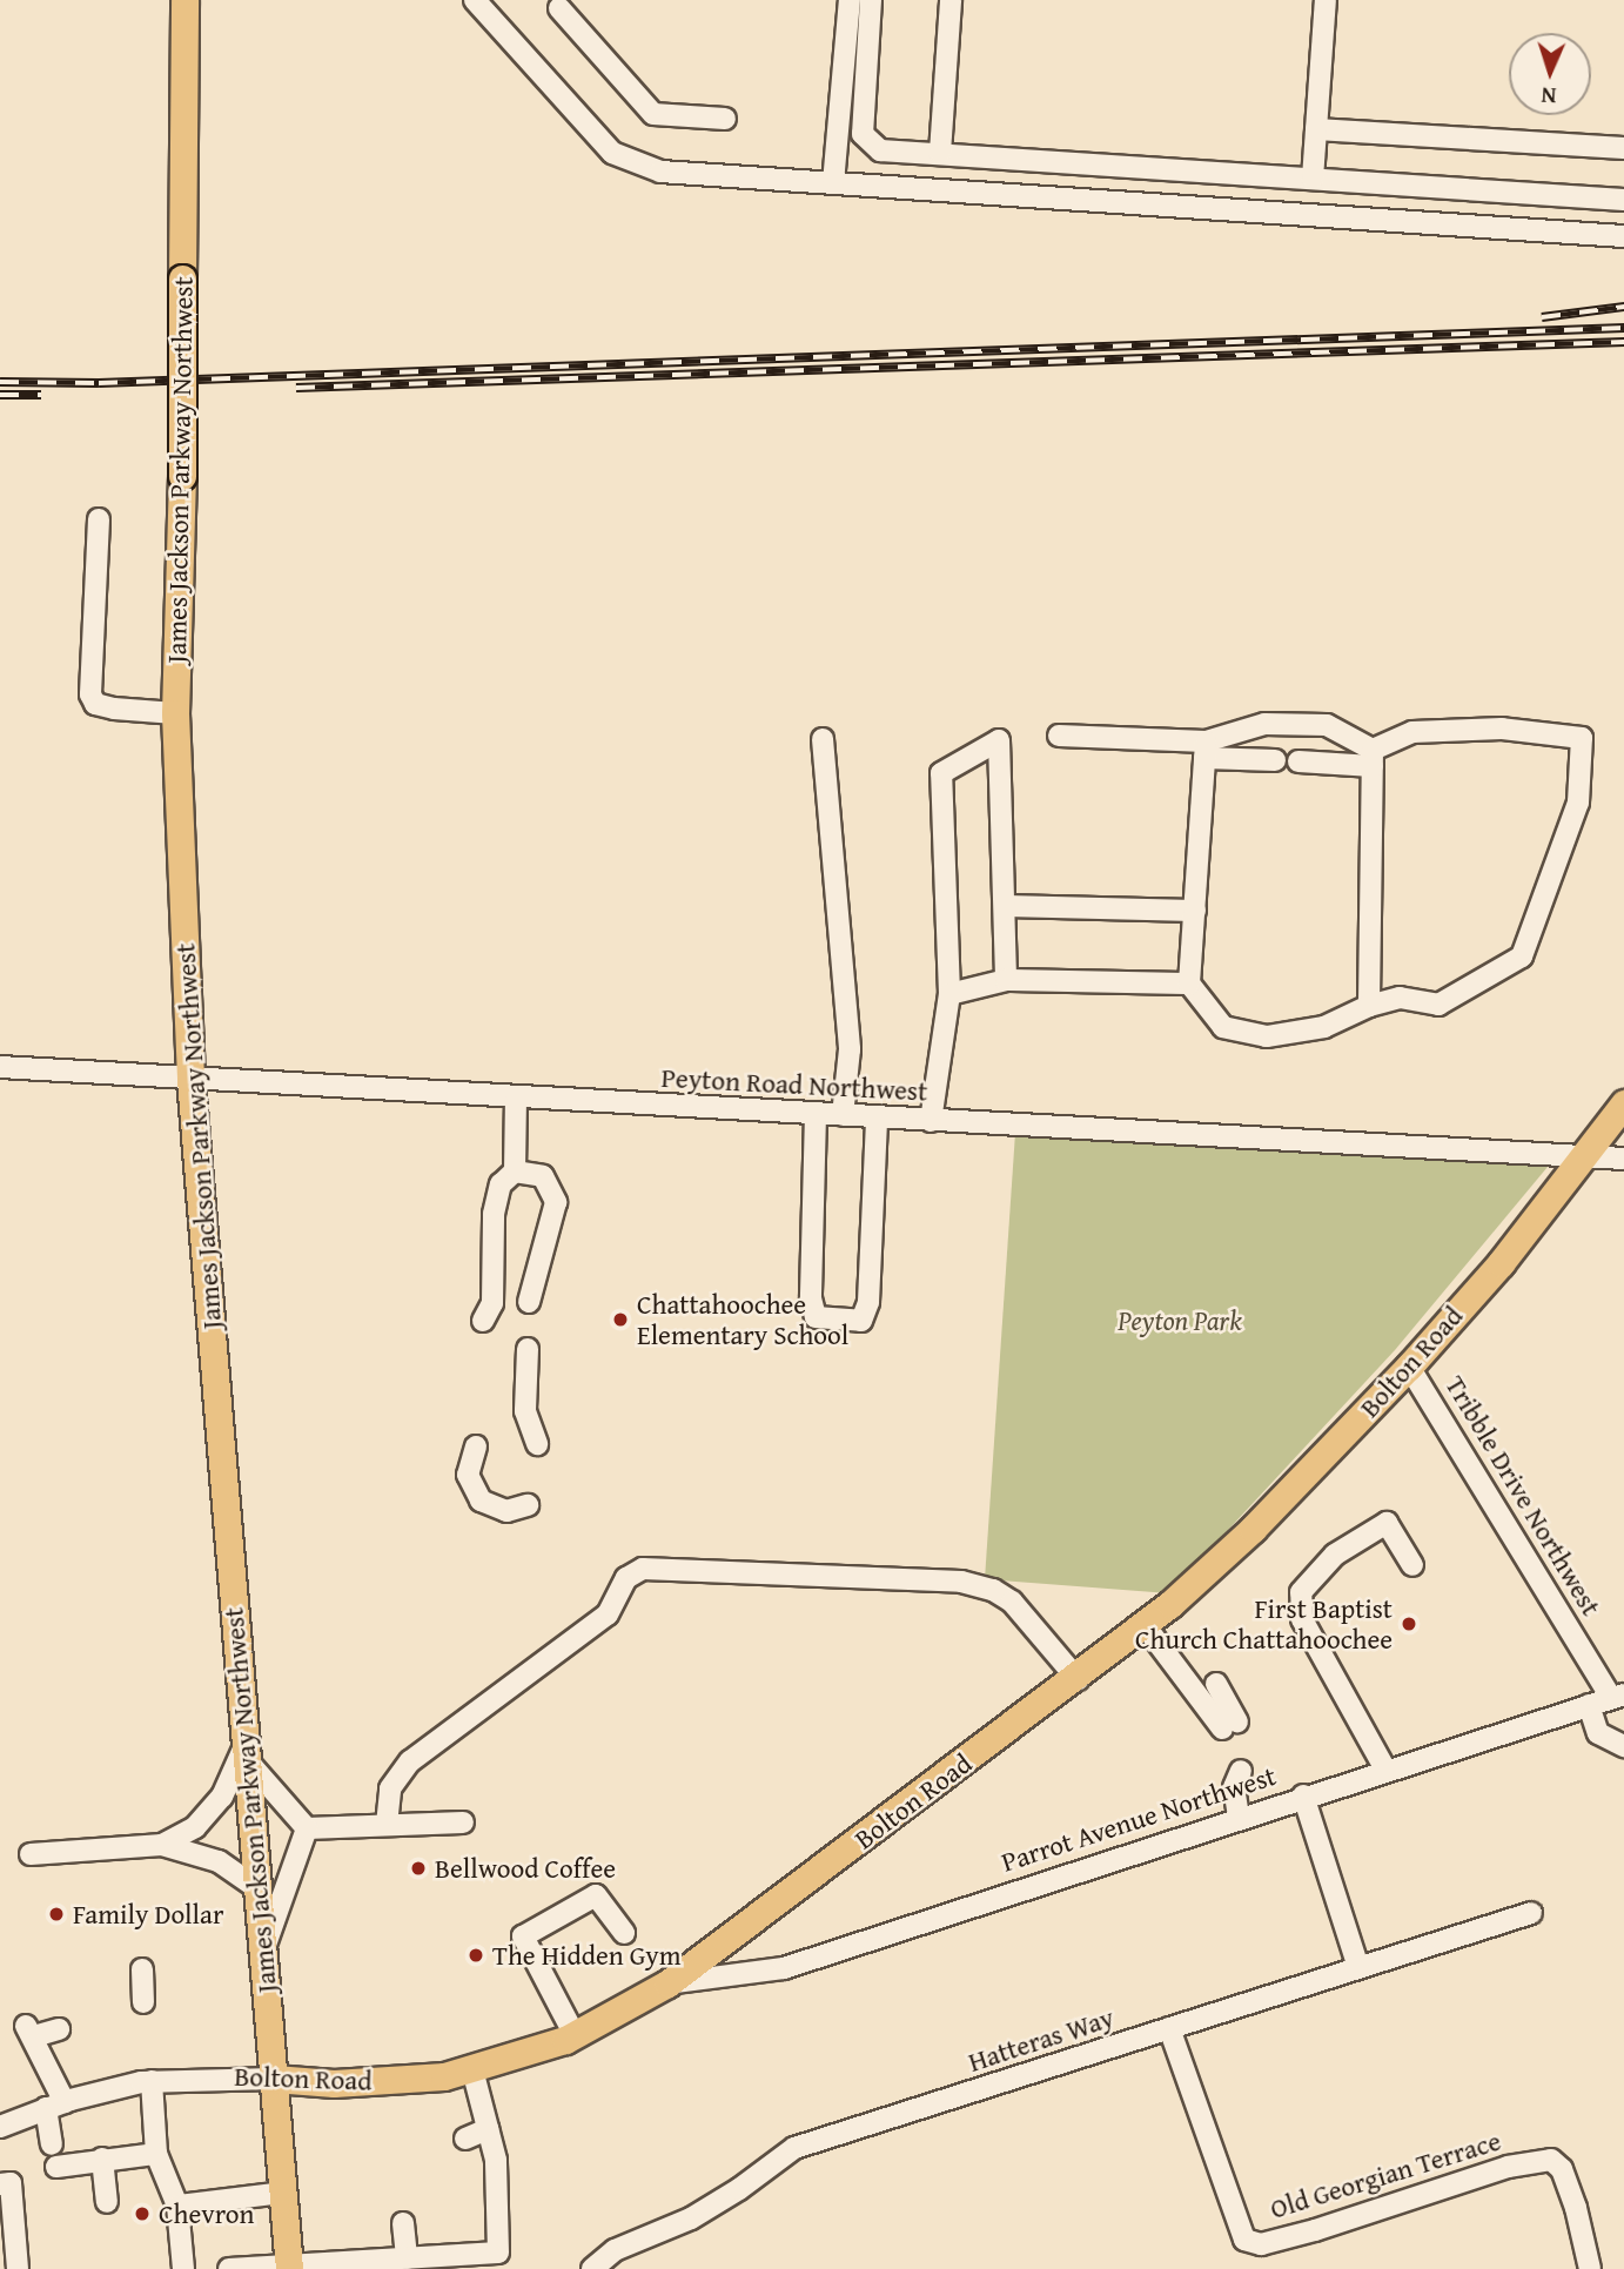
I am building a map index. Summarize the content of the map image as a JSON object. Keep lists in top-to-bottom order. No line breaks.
{"streets":{"main road":["James Jackson Parkway Northwest","Bolton Road"],"street":["Peyton Road Northwest","Tribble Drive Northwest","Parrot Avenue Northwest","Hatteras Way","Old Georgian Terrace"]},"crossings":[["James Jackson Parkway Northwest","Peyton Road Northwest"],["James Jackson Parkway Northwest","Bolton Road"],["Peyton Road Northwest","Bolton Road"],["Bolton Road","Tribble Drive Northwest"],["Bolton Road","Parrot Avenue Northwest"],["Tribble Drive Northwest","Parrot Avenue Northwest"],["Hatteras Way","Old Georgian Terrace"]],"parks":["Peyton Park"],"places":["Chattahoochee Elementary School","First Baptist Church Chattahoochee","Bellwood Coffee","Family Dollar","The Hidden Gym","Chevron"],"north":"bottom"}
